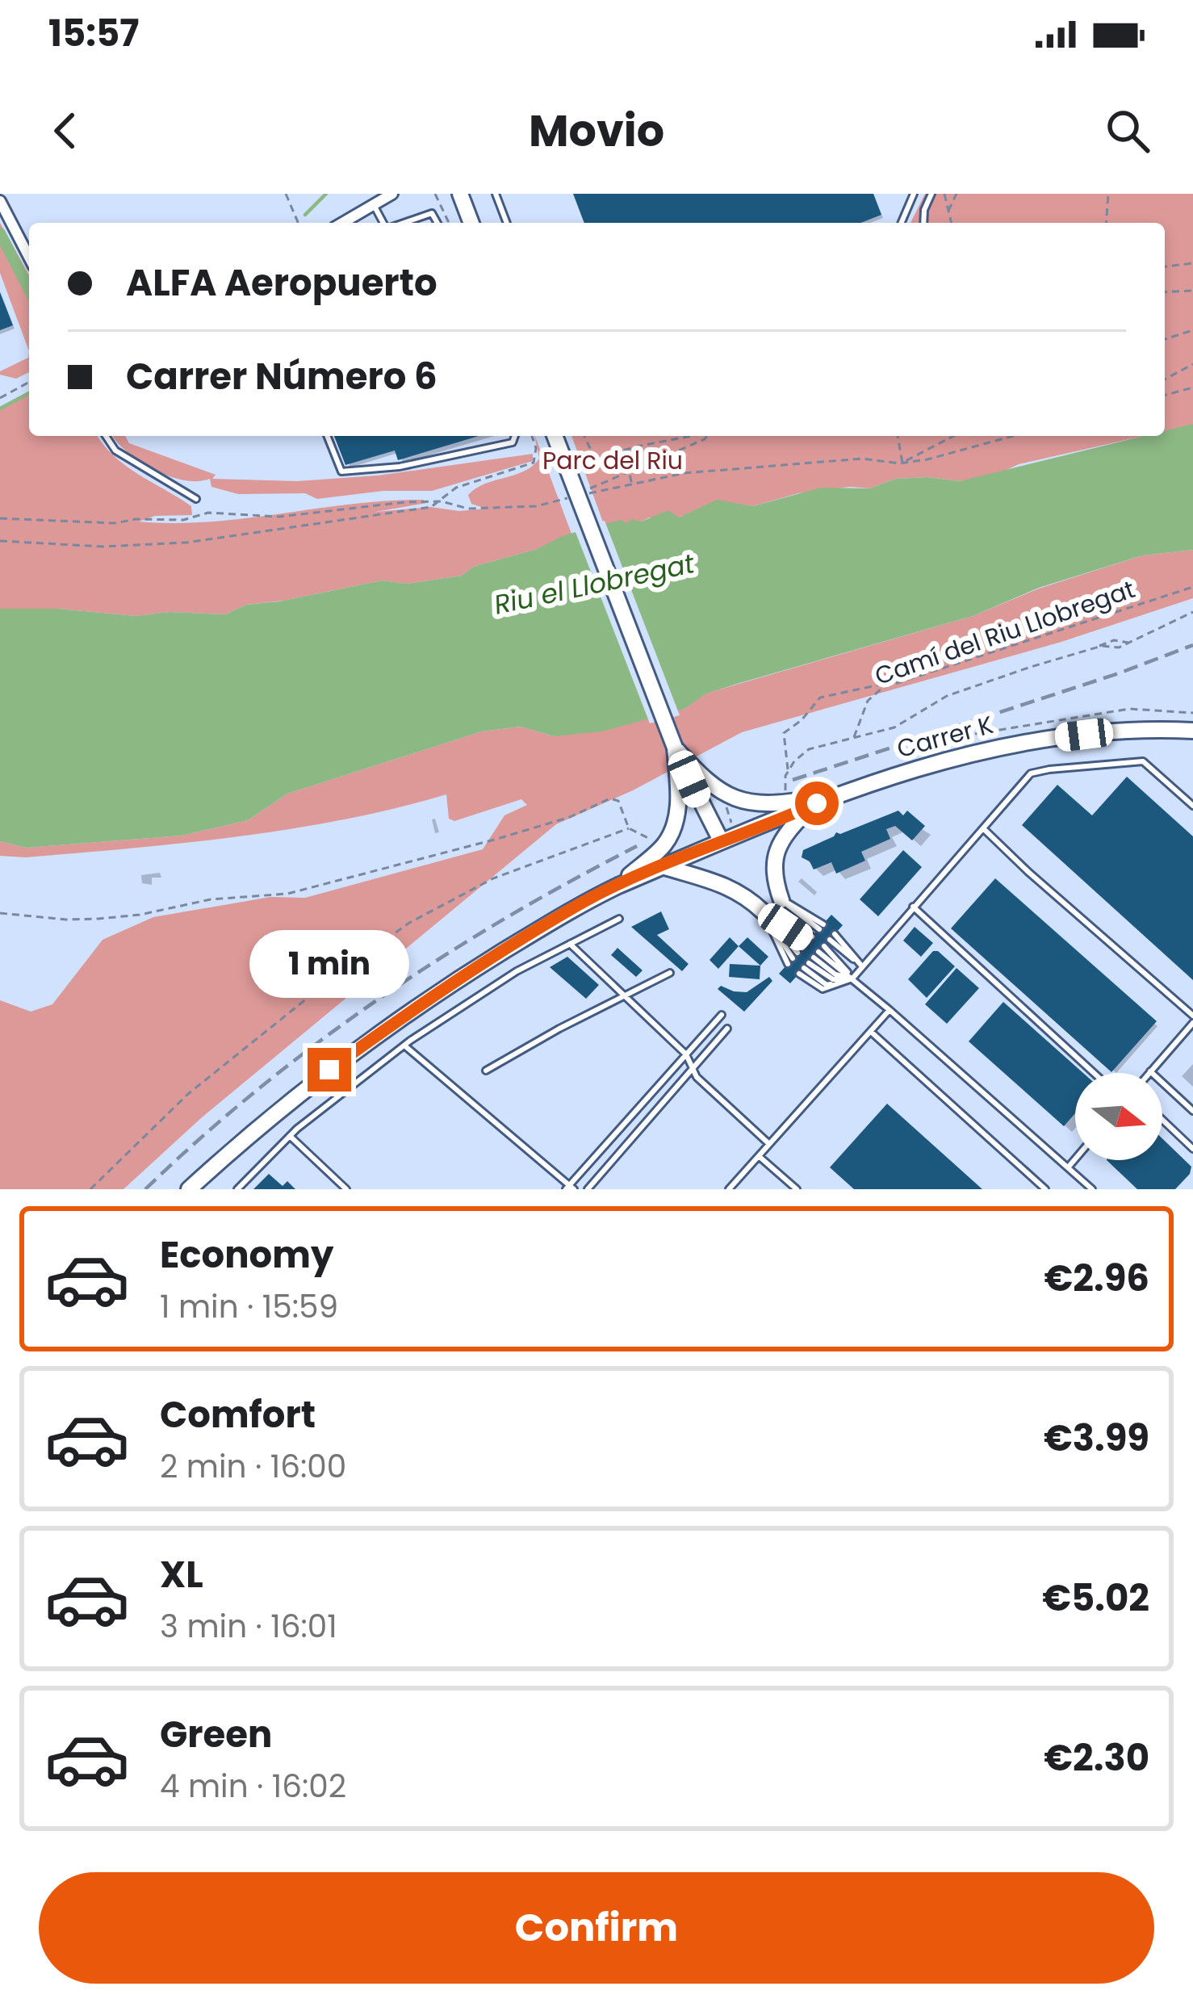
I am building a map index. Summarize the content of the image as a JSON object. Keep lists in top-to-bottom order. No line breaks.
{"streets":{"main road":["Carrer K"],"path":["Camí del Riu Llobregat"]},"water":["Riu el Llobregat"],"parks":["Parc del Riu"],"north":"right","page":{"status":"15:57","header":"Movio","banner":["ALFA Aeropuerto","Carrer Número 6"],"bubble":"1 min","list":[{"name":"Economy","note":"1 min · 15:59","value":"€2.96"},{"name":"Comfort","note":"2 min · 16:00","value":"€3.99"},{"name":"XL","note":"3 min · 16:01","value":"€5.02"},{"name":"Green","note":"4 min · 16:02","value":"€2.30"}],"buttons":"Confirm"}}
